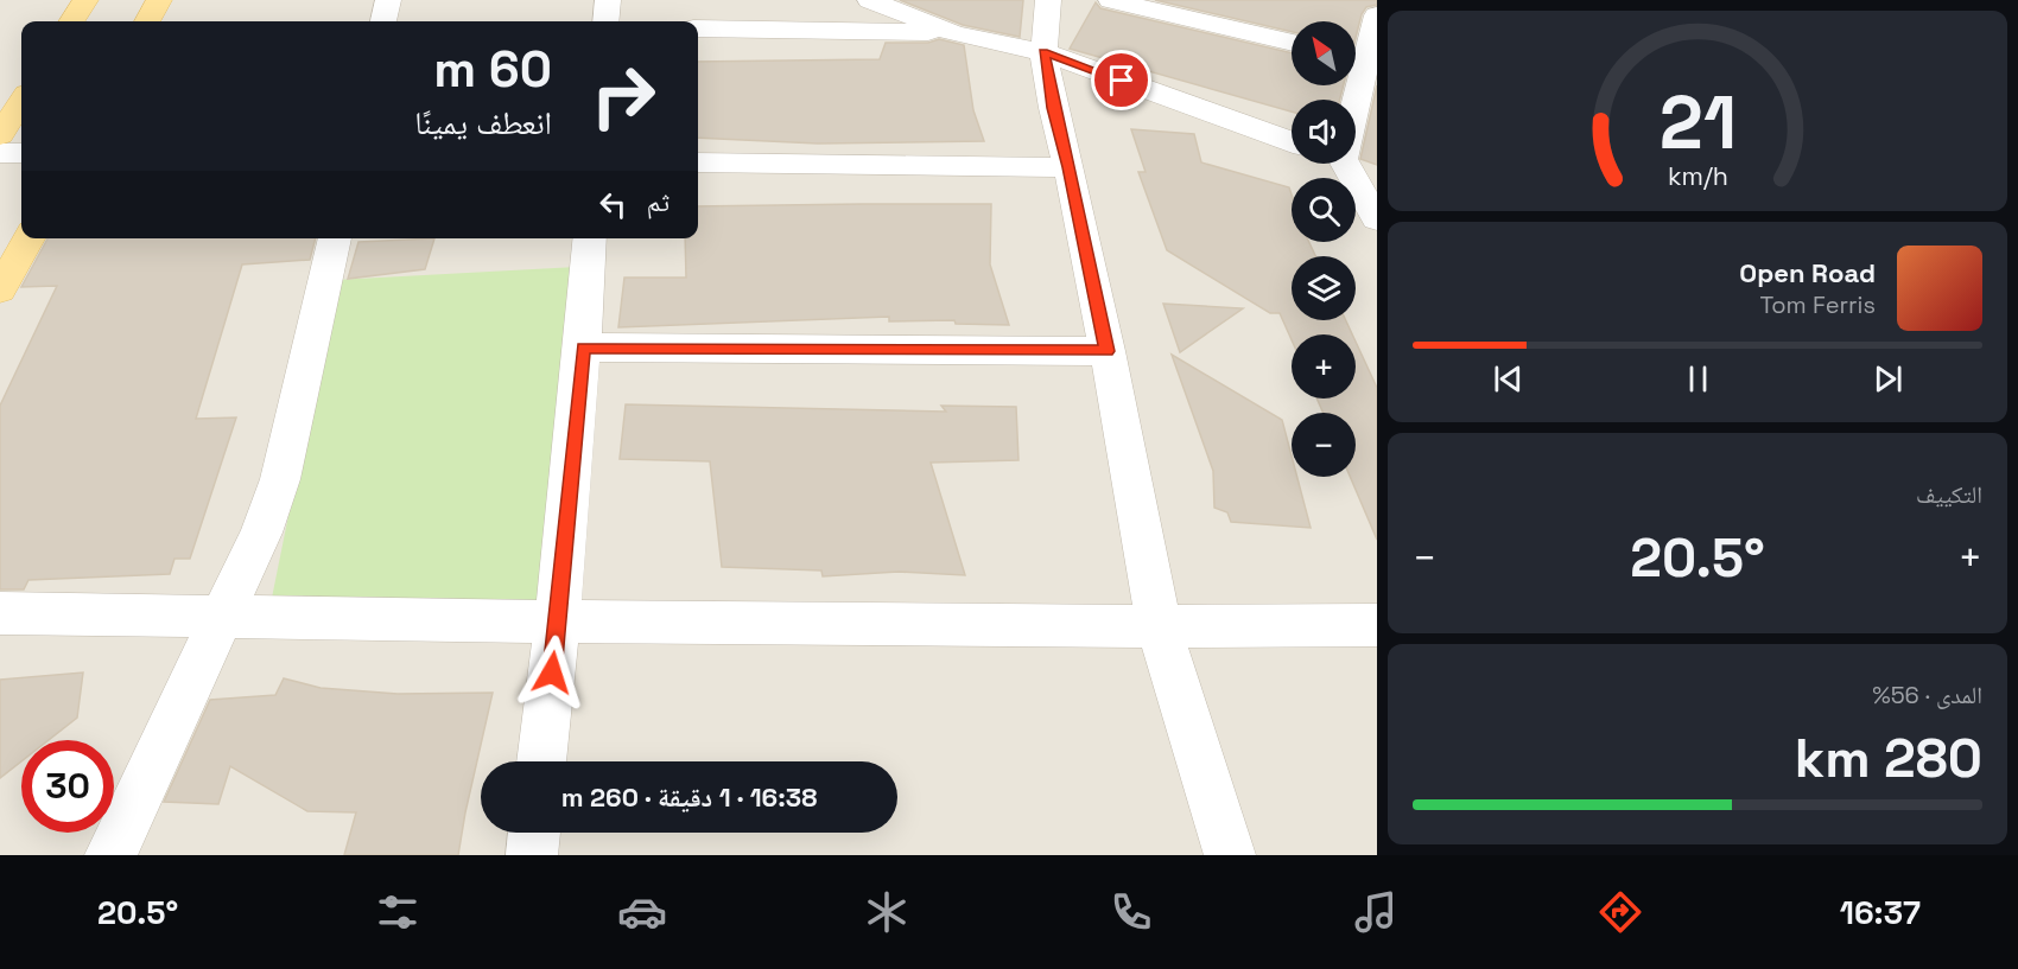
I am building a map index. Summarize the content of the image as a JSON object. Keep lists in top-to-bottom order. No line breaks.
{"north":"top left","page":{"map_buttons":["+","−"],"turn":["60 m","انعطف يمينًا"],"then":"ثم","song":["Open Road","Tom Ferris"],"tile":["التكييف",["المدى · 56%","280 km"]],"heat":["−","20.5°","+"],"limit":"30","trip":"16:38 · 1 دقيقة · 260 m","tabs":["16:37","20.5°"],"gauge":["21","km/h"]}}
